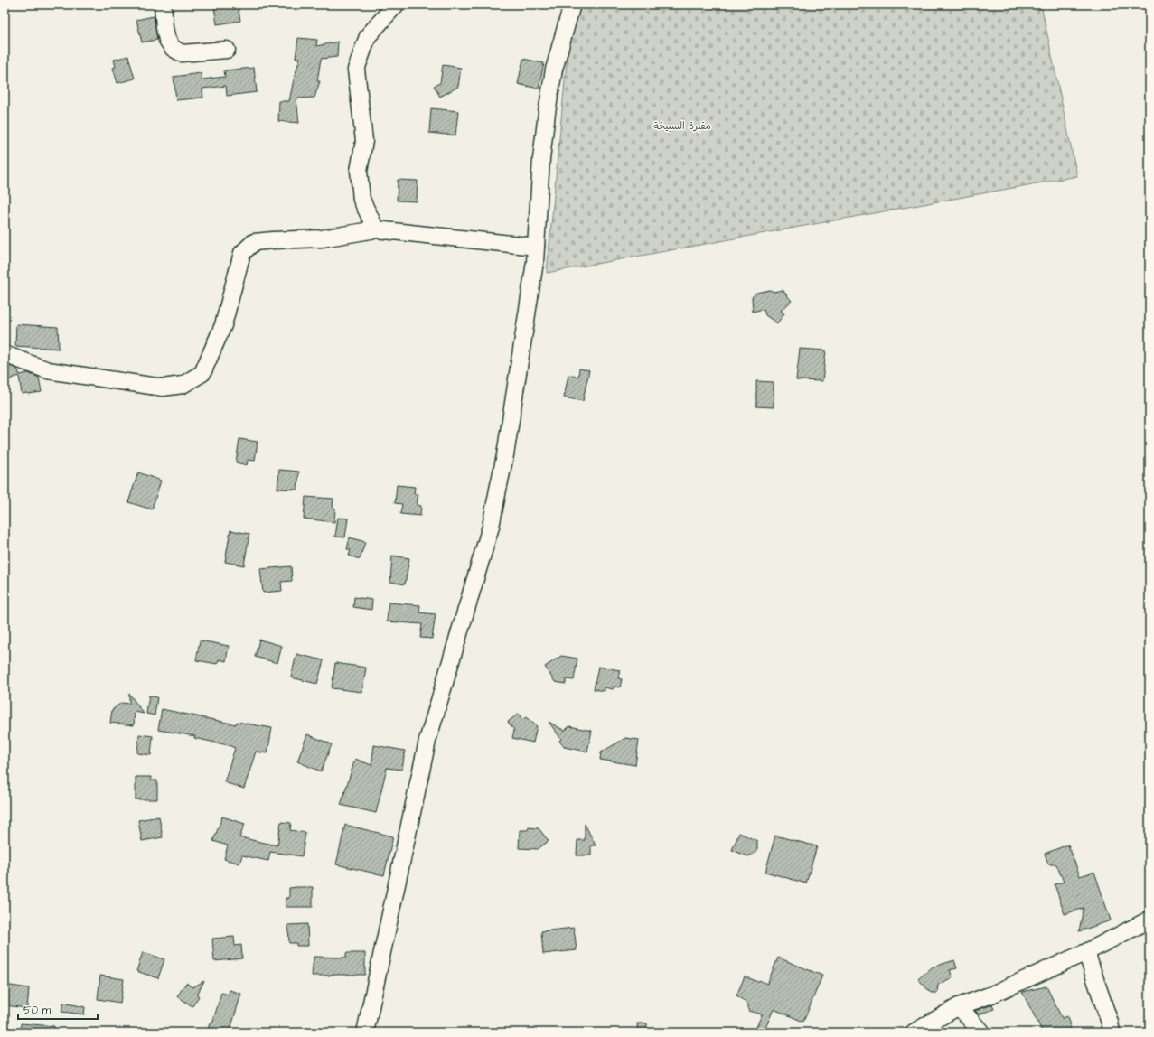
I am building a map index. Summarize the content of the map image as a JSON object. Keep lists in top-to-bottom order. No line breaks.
{"parks":["مقبرة السبيخة"],"scale_bar":"50 m"}
